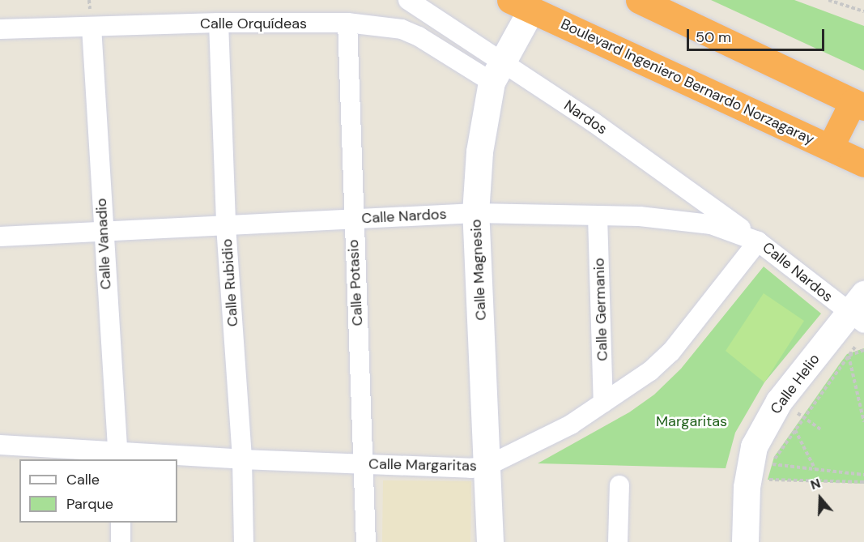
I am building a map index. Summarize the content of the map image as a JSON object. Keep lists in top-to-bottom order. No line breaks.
{"streets":{"highway":["Boulevard Ingeniero Bernardo Norzagaray"],"street":["Calle Orquídeas","Nardos","Calle Nardos","Calle Vanadio","Calle Magnesio","Calle Rubidio","Calle Potasio","Calle Germanio","Calle Helio","Calle Margaritas"]},"crossings":[["Calle Orquídeas","Nardos"],["Calle Orquídeas","Calle Vanadio"],["Calle Orquídeas","Calle Magnesio"],["Calle Orquídeas","Calle Rubidio"],["Calle Orquídeas","Calle Potasio"],["Boulevard Ingeniero Bernardo Norzagaray","Calle Magnesio"],["Nardos","Calle Nardos"],["Nardos","Calle Magnesio"],["Nardos","Calle Margaritas"],["Calle Nardos","Calle Vanadio"],["Calle Nardos","Calle Magnesio"],["Calle Nardos","Calle Rubidio"],["Calle Nardos","Calle Potasio"],["Calle Nardos","Calle Germanio"],["Calle Nardos","Calle Helio"],["Calle Nardos","Calle Margaritas"],["Calle Vanadio","Calle Margaritas"],["Calle Magnesio","Calle Margaritas"],["Calle Rubidio","Calle Margaritas"],["Calle Potasio","Calle Margaritas"],["Calle Germanio","Calle Margaritas"]],"parks":["Margaritas"],"legend":["Calle","Parque"],"scale_bar":"50 m","north":"top"}
